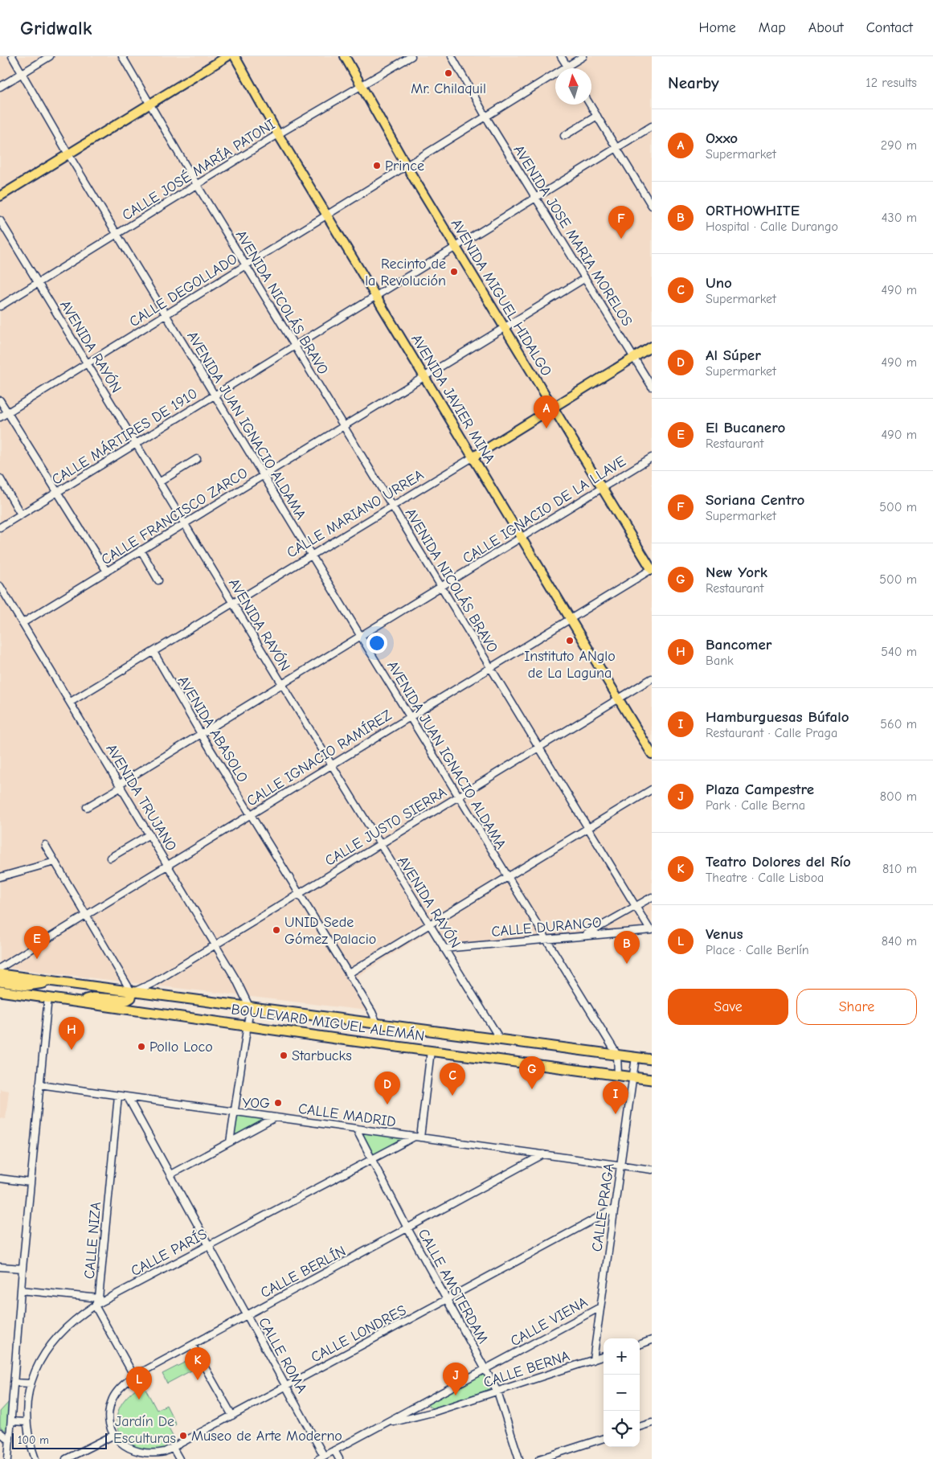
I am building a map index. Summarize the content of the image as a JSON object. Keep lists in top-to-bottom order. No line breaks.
{"streets":{"highway":["BOULEVARD MIGUEL ALEMÁN"],"main road":["AVENIDA MIGUEL HIDALGO","AVENIDA JAVIER MINA","CALLE MARIANO URREA"],"street":["CALLE JOSÉ MARÍA PATONI","AVENIDA JOSE MARIA MORELOS","CALLE DEGOLLADO","AVENIDA NICOLÁS BRAVO","AVENIDA RAYÓN","AVENIDA JUAN IGNACIO ALDAMA","CALLE MÁRTIRES DE 1910","CALLE IGNACIO DE LA LLAVE","CALLE FRANCISCO ZARCO","AVENIDA ABASOLO","CALLE IGNACIO RAMÍREZ","AVENIDA TRUJANO","CALLE JUSTO SIERRA","CALLE DURANGO","CALLE MADRID","CALLE PRAGA","CALLE NIZA","CALLE PARÍS","CALLE BERLÍN","CALLE AMSTERDAM","CALLE VIENA","CALLE LONDRES","CALLE ROMA","CALLE BERNA"]},"crossings":[["CALLE JOSÉ MARÍA PATONI","AVENIDA MIGUEL HIDALGO"],["CALLE JOSÉ MARÍA PATONI","AVENIDA NICOLÁS BRAVO"],["CALLE JOSÉ MARÍA PATONI","AVENIDA RAYÓN"],["CALLE JOSÉ MARÍA PATONI","AVENIDA JAVIER MINA"],["CALLE JOSÉ MARÍA PATONI","AVENIDA JUAN IGNACIO ALDAMA"],["AVENIDA JOSE MARIA MORELOS","CALLE DEGOLLADO"],["AVENIDA JOSE MARIA MORELOS","CALLE MÁRTIRES DE 1910"],["AVENIDA JOSE MARIA MORELOS","CALLE MARIANO URREA"],["AVENIDA JOSE MARIA MORELOS","CALLE FRANCISCO ZARCO"],["CALLE DEGOLLADO","AVENIDA MIGUEL HIDALGO"],["CALLE DEGOLLADO","AVENIDA NICOLÁS BRAVO"],["CALLE DEGOLLADO","AVENIDA RAYÓN"],["CALLE DEGOLLADO","AVENIDA JAVIER MINA"],["CALLE DEGOLLADO","AVENIDA JUAN IGNACIO ALDAMA"],["AVENIDA MIGUEL HIDALGO","CALLE MÁRTIRES DE 1910"],["AVENIDA MIGUEL HIDALGO","CALLE IGNACIO DE LA LLAVE"],["AVENIDA MIGUEL HIDALGO","CALLE MARIANO URREA"],["AVENIDA MIGUEL HIDALGO","CALLE FRANCISCO ZARCO"],["AVENIDA MIGUEL HIDALGO","CALLE IGNACIO RAMÍREZ"],["AVENIDA NICOLÁS BRAVO","CALLE MÁRTIRES DE 1910"],["AVENIDA NICOLÁS BRAVO","CALLE IGNACIO DE LA LLAVE"],["AVENIDA NICOLÁS BRAVO","CALLE MARIANO URREA"],["AVENIDA NICOLÁS BRAVO","CALLE FRANCISCO ZARCO"],["AVENIDA NICOLÁS BRAVO","CALLE IGNACIO RAMÍREZ"],["AVENIDA NICOLÁS BRAVO","CALLE JUSTO SIERRA"],["AVENIDA NICOLÁS BRAVO","CALLE DURANGO"],["AVENIDA RAYÓN","CALLE MÁRTIRES DE 1910"],["AVENIDA RAYÓN","CALLE IGNACIO DE LA LLAVE"],["AVENIDA RAYÓN","CALLE MARIANO URREA"],["AVENIDA RAYÓN","CALLE FRANCISCO ZARCO"],["AVENIDA RAYÓN","CALLE IGNACIO RAMÍREZ"],["AVENIDA RAYÓN","CALLE JUSTO SIERRA"],["AVENIDA RAYÓN","CALLE DURANGO"],["AVENIDA RAYÓN","BOULEVARD MIGUEL ALEMÁN"],["AVENIDA JAVIER MINA","CALLE MÁRTIRES DE 1910"],["AVENIDA JAVIER MINA","CALLE IGNACIO DE LA LLAVE"],["AVENIDA JAVIER MINA","CALLE MARIANO URREA"],["AVENIDA JAVIER MINA","CALLE FRANCISCO ZARCO"],["AVENIDA JAVIER MINA","CALLE IGNACIO RAMÍREZ"],["AVENIDA JAVIER MINA","CALLE JUSTO SIERRA"],["AVENIDA JUAN IGNACIO ALDAMA","CALLE MÁRTIRES DE 1910"],["AVENIDA JUAN IGNACIO ALDAMA","CALLE IGNACIO DE LA LLAVE"],["AVENIDA JUAN IGNACIO ALDAMA","CALLE MARIANO URREA"],["AVENIDA JUAN IGNACIO ALDAMA","CALLE FRANCISCO ZARCO"],["AVENIDA JUAN IGNACIO ALDAMA","CALLE IGNACIO RAMÍREZ"],["AVENIDA JUAN IGNACIO ALDAMA","CALLE JUSTO SIERRA"],["AVENIDA JUAN IGNACIO ALDAMA","CALLE DURANGO"],["AVENIDA JUAN IGNACIO ALDAMA","BOULEVARD MIGUEL ALEMÁN"],["CALLE IGNACIO DE LA LLAVE","AVENIDA ABASOLO"],["CALLE IGNACIO DE LA LLAVE","AVENIDA TRUJANO"],["CALLE MARIANO URREA","AVENIDA ABASOLO"],["CALLE MARIANO URREA","AVENIDA TRUJANO"],["CALLE FRANCISCO ZARCO","AVENIDA TRUJANO"],["AVENIDA ABASOLO","CALLE IGNACIO RAMÍREZ"],["AVENIDA ABASOLO","CALLE JUSTO SIERRA"],["AVENIDA ABASOLO","BOULEVARD MIGUEL ALEMÁN"],["CALLE IGNACIO RAMÍREZ","AVENIDA TRUJANO"],["AVENIDA TRUJANO","CALLE JUSTO SIERRA"],["AVENIDA TRUJANO","BOULEVARD MIGUEL ALEMÁN"],["CALLE JUSTO SIERRA","BOULEVARD MIGUEL ALEMÁN"],["BOULEVARD MIGUEL ALEMÁN","CALLE PRAGA"],["CALLE MADRID","CALLE PRAGA"],["CALLE MADRID","CALLE NIZA"],["CALLE MADRID","CALLE PARÍS"],["CALLE MADRID","CALLE BERLÍN"],["CALLE MADRID","CALLE AMSTERDAM"],["CALLE MADRID","CALLE ROMA"],["CALLE PRAGA","CALLE VIENA"],["CALLE PRAGA","CALLE LONDRES"],["CALLE PRAGA","CALLE BERNA"],["CALLE NIZA","CALLE PARÍS"],["CALLE PARÍS","CALLE AMSTERDAM"],["CALLE PARÍS","CALLE ROMA"],["CALLE BERLÍN","CALLE AMSTERDAM"],["CALLE BERLÍN","CALLE LONDRES"],["CALLE BERLÍN","CALLE ROMA"],["CALLE AMSTERDAM","CALLE VIENA"],["CALLE AMSTERDAM","CALLE LONDRES"],["CALLE AMSTERDAM","CALLE BERNA"],["CALLE VIENA","CALLE ROMA"],["CALLE VIENA","CALLE BERNA"],["CALLE LONDRES","CALLE ROMA"]],"parks":["Jardín De Esculturas"],"places":["Mr. Chilaquil","Prince","Recinto de la Revolución","Instituto ANglo de La Laguna","UNID Sede Gómez Palacio","Pollo Loco","Starbucks","YOG","Museo de Arte Moderno"],"scale_bar":"100 m","north":"top","page":{"header":"Gridwalk","nav":["Home","Map","About","Contact"],"heading":["Nearby","12 results"],"list":[{"mark":"A","name":"Oxxo","note":"Supermarket","value":"290 m"},{"mark":"B","name":"ORTHOWHITE","note":"Hospital · Calle Durango","value":"430 m"},{"mark":"C","name":"Uno","note":"Supermarket","value":"490 m"},{"mark":"D","name":"Al Súper","note":"Supermarket","value":"490 m"},{"mark":"E","name":"El Bucanero","note":"Restaurant","value":"490 m"},{"mark":"F","name":"Soriana Centro","note":"Supermarket","value":"500 m"},{"mark":"G","name":"New York","note":"Restaurant","value":"500 m"},{"mark":"H","name":"Bancomer","note":"Bank","value":"540 m"},{"mark":"I","name":"Hamburguesas Búfalo","note":"Restaurant · Calle Praga","value":"560 m"},{"mark":"J","name":"Plaza Campestre","note":"Park · Calle Berna","value":"800 m"},{"mark":"K","name":"Teatro Dolores del Río","note":"Theatre · Calle Lisboa","value":"810 m"},{"mark":"L","name":"Venus","note":"Place · Calle Berlín","value":"840 m"}],"pins":["F","A","E","B","H","G","C","D","I","K","J","L"],"buttons":["Save","Share"],"map_buttons":["+","−"],"scale":"100 m"}}
